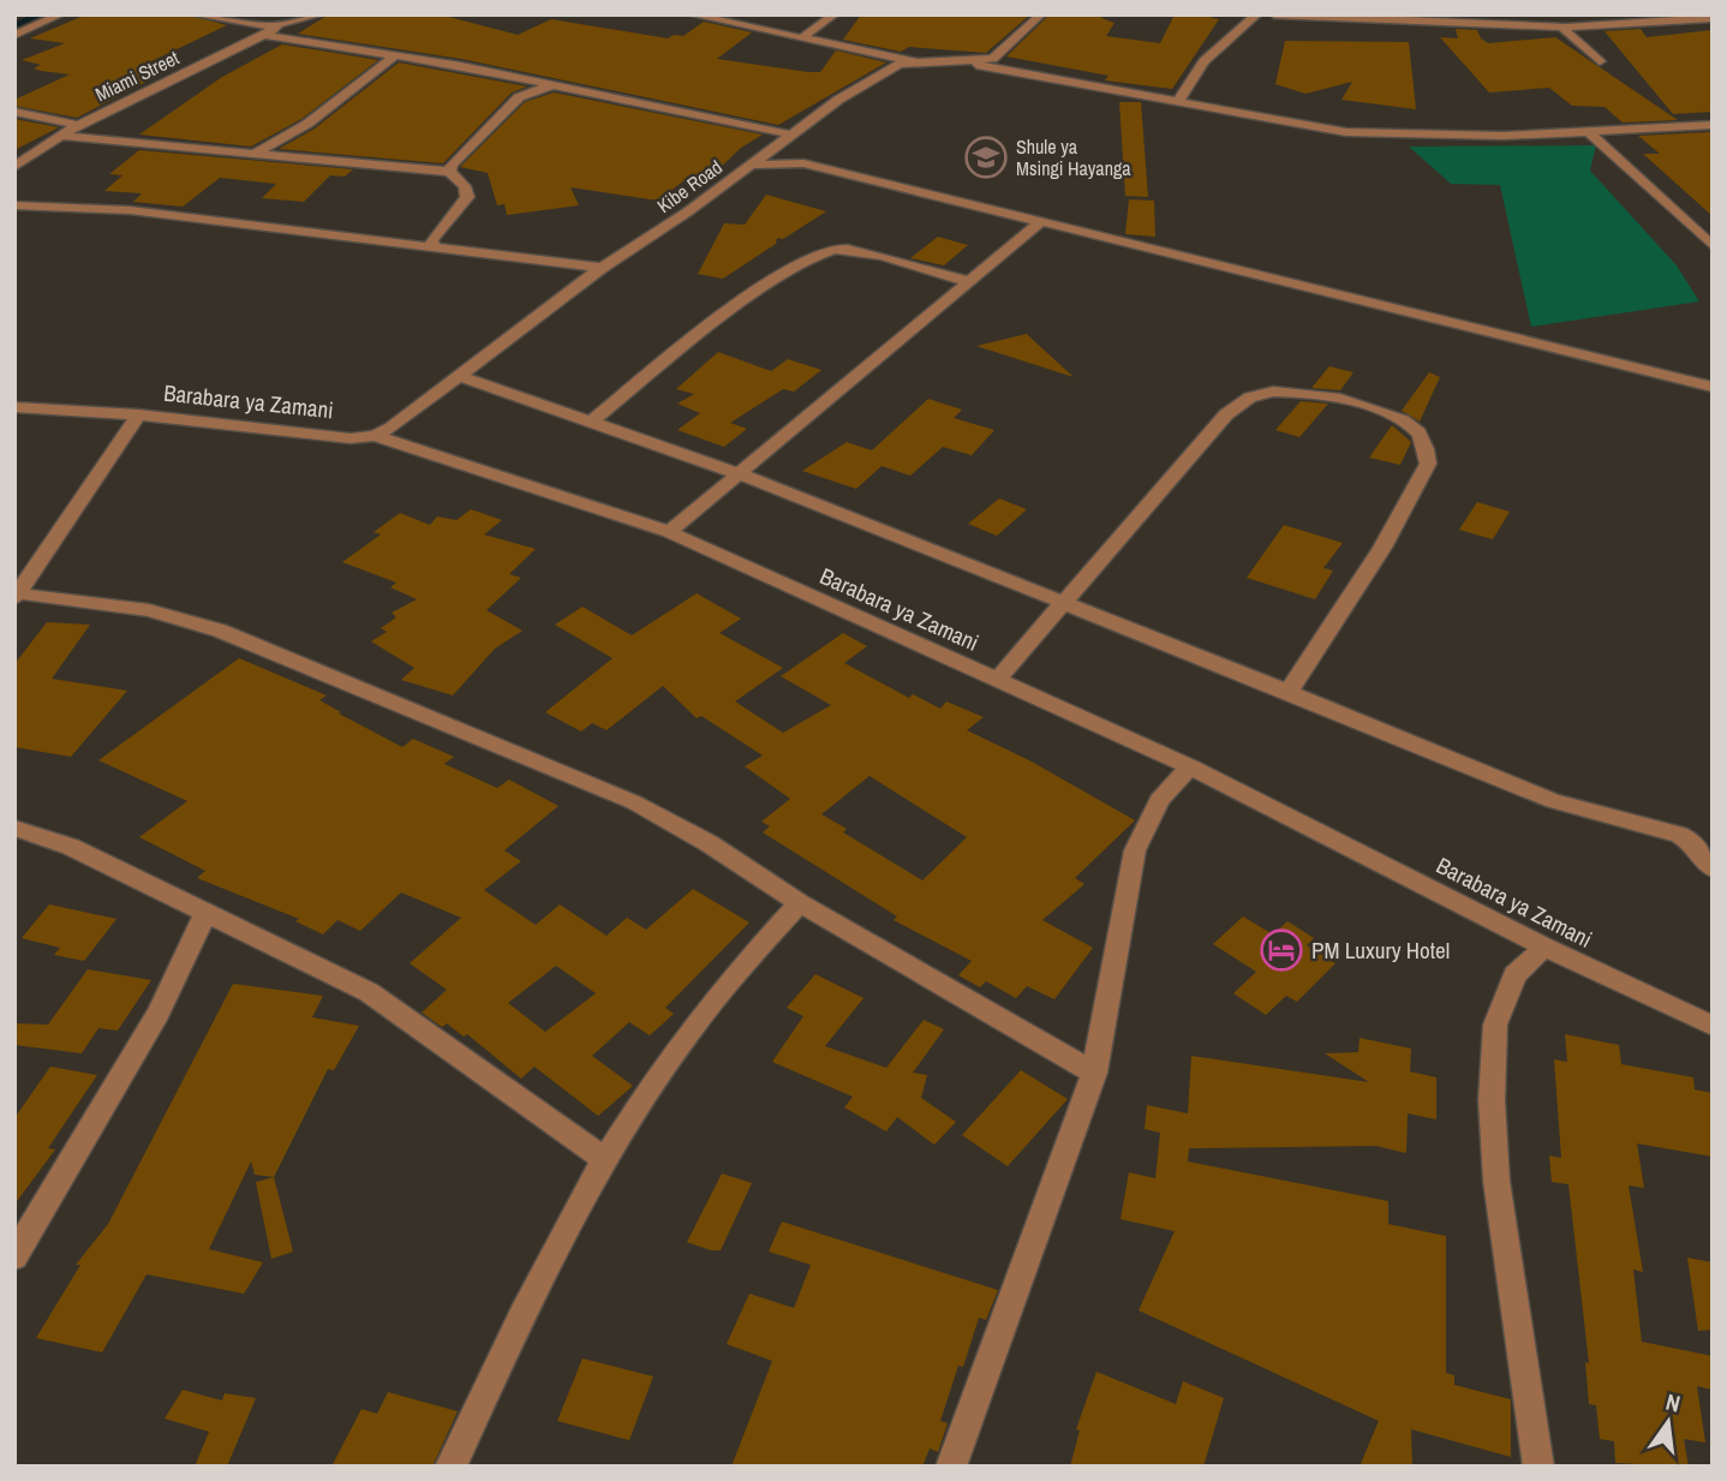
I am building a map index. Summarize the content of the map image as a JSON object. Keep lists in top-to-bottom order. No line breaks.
{"streets":{"street":["Miami Street","Kibe Road","Barabara ya Zamani"]},"crossings":[["Kibe Road","Barabara ya Zamani"]],"places":{"school or university":["Shule ya Msingi Hayanga"],"hotel":["PM Luxury Hotel"]},"north":"top"}
